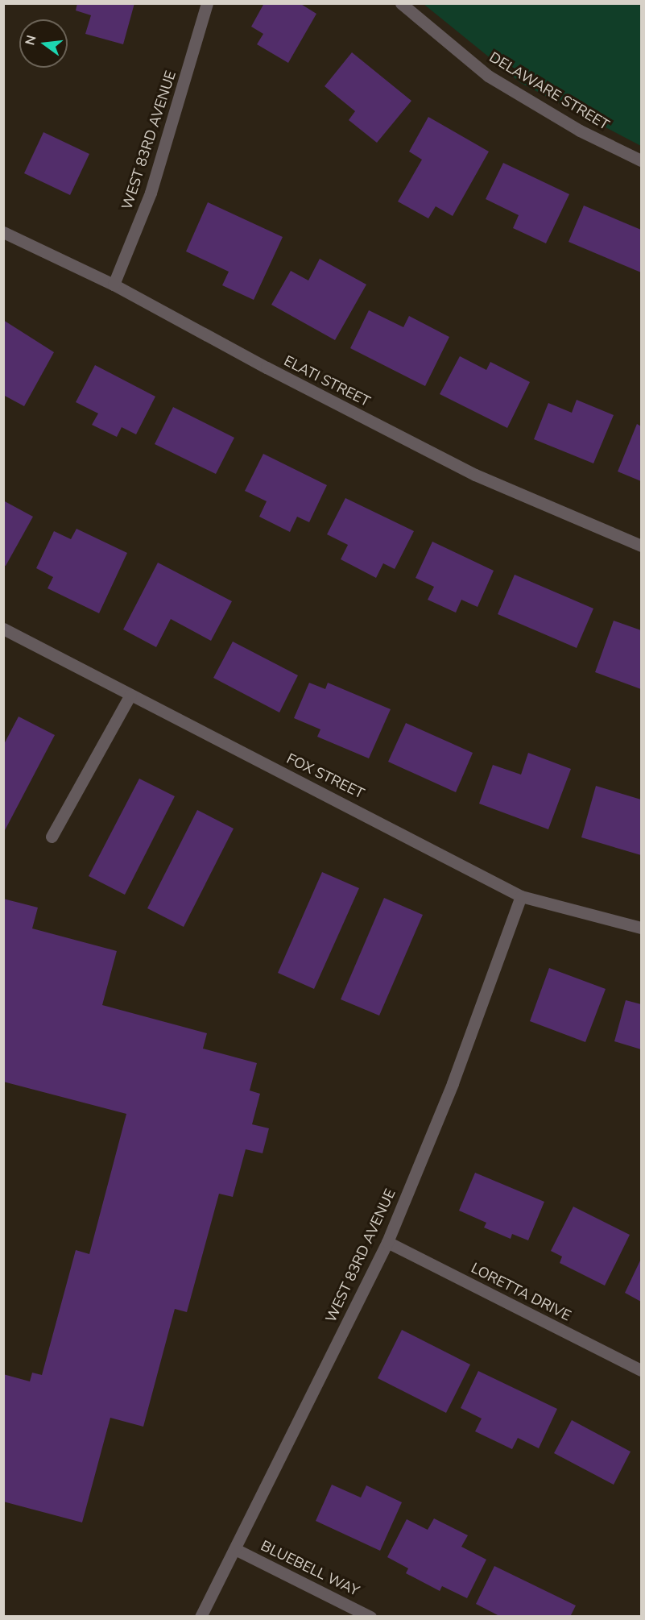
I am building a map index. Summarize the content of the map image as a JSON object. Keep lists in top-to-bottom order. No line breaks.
{"streets":{"street":["DELAWARE STREET","WEST 83RD AVENUE","ELATI STREET","FOX STREET","LORETTA DRIVE","BLUEBELL WAY"]},"crossings":[["WEST 83RD AVENUE","ELATI STREET"],["WEST 83RD AVENUE","FOX STREET"],["WEST 83RD AVENUE","LORETTA DRIVE"],["WEST 83RD AVENUE","BLUEBELL WAY"]],"north":"left"}
